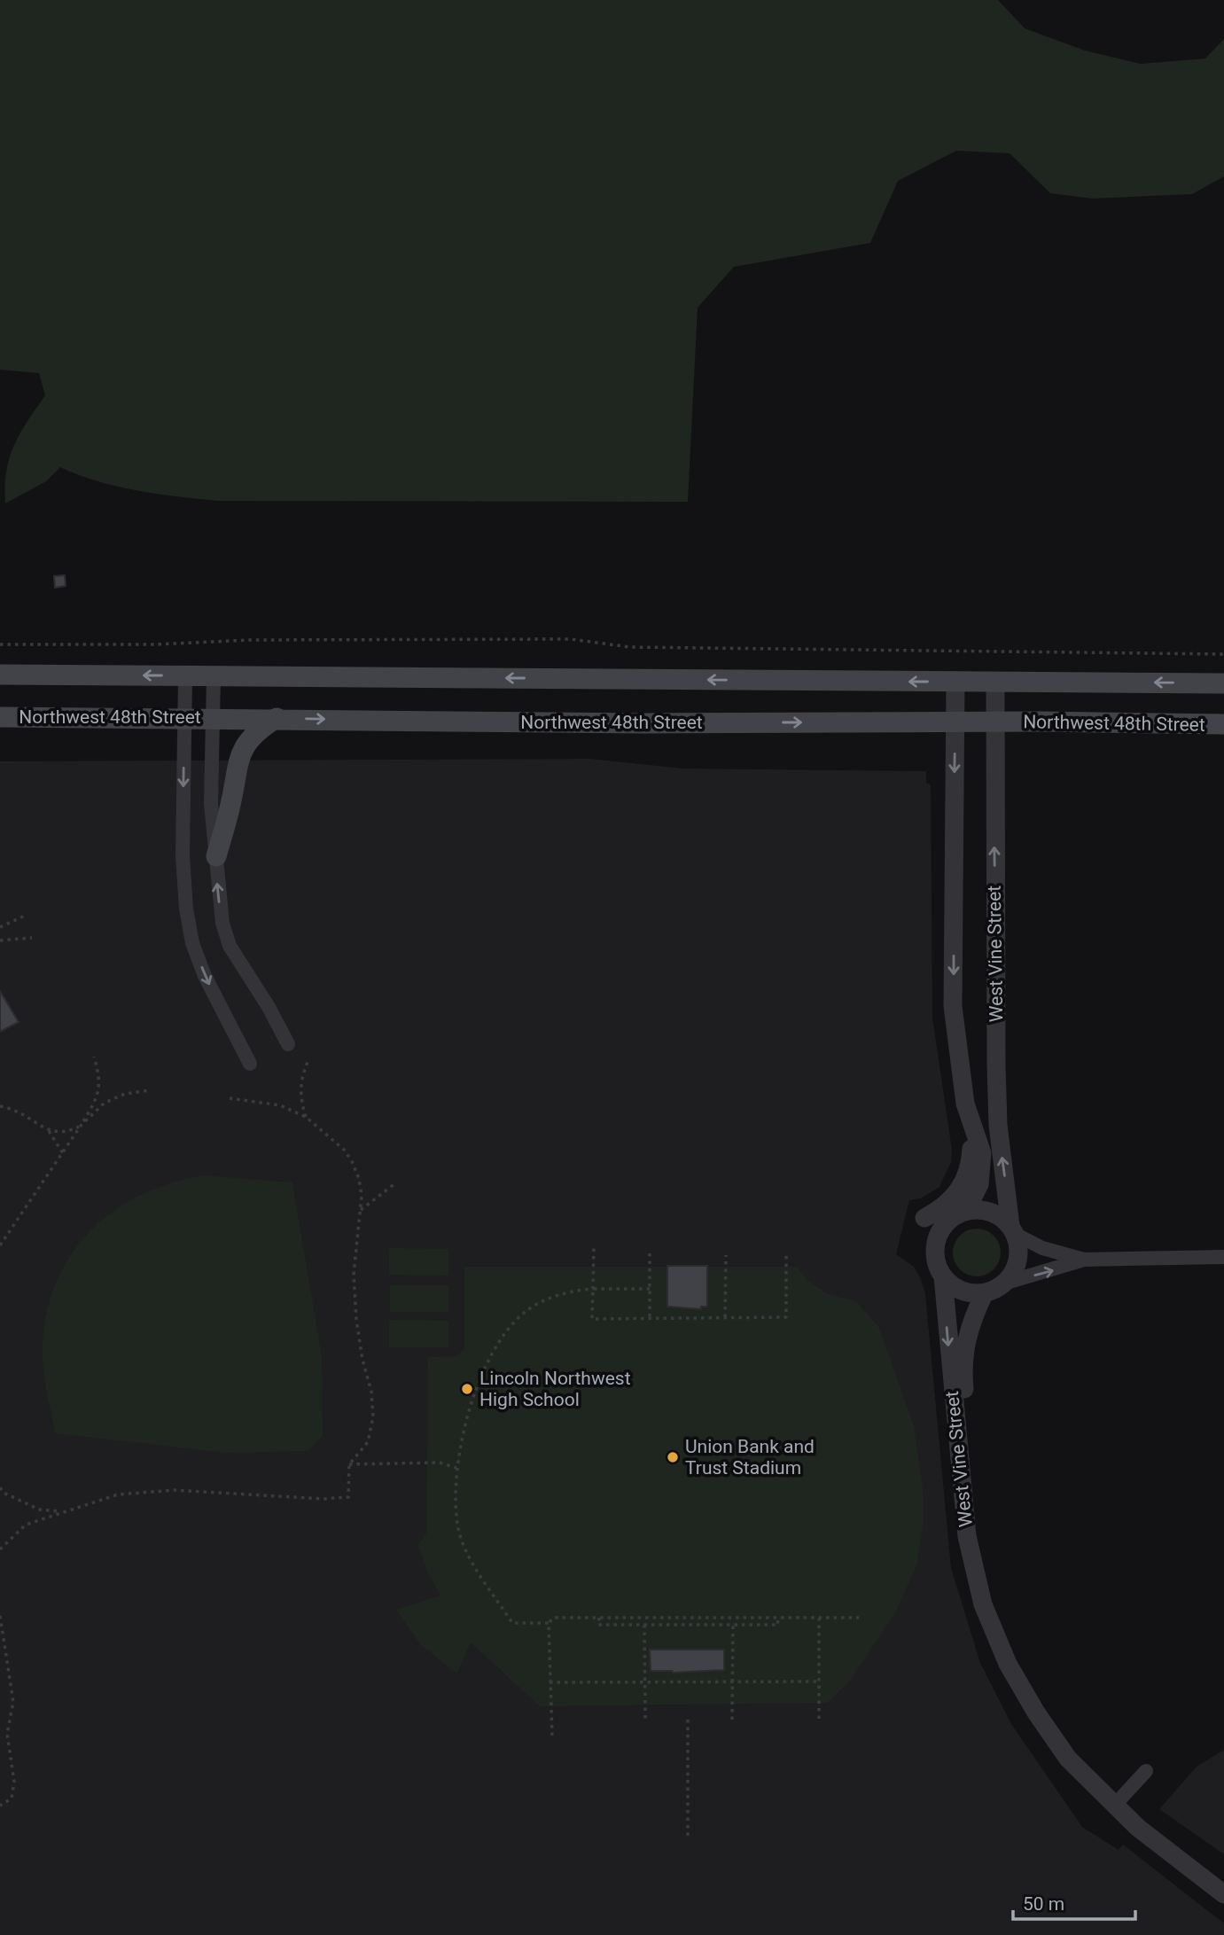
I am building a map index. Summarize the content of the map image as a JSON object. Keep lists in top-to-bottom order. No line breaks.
{"streets":{"main road":["Northwest 48th Street"],"street":["West Vine Street"]},"crossings":[["Northwest 48th Street","West Vine Street"]],"places":["Lincoln Northwest High School","Union Bank and Trust Stadium"],"scale_bar":"50 m"}
